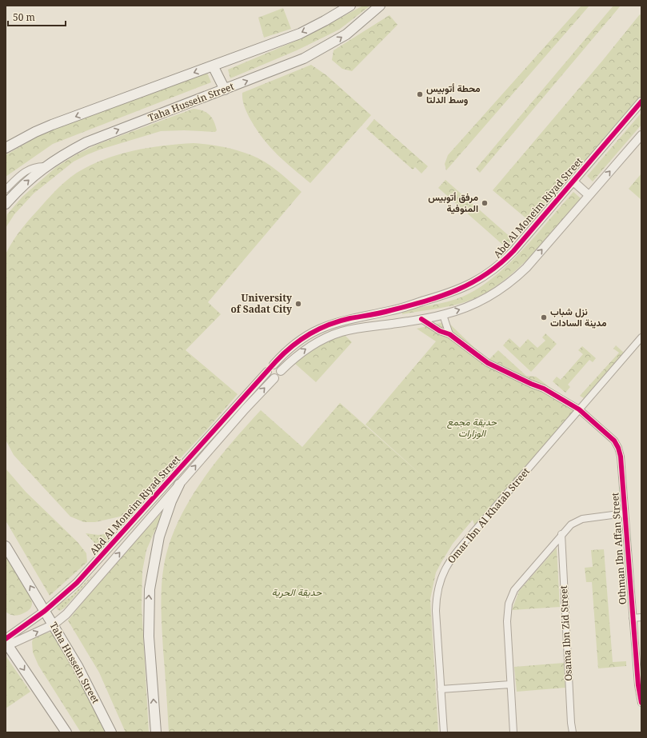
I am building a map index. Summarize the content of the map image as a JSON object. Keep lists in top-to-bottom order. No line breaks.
{"streets":{"main road":["Taha Hussein Street"],"street":["Abd Al Moneim Riyad Street","Omar Ibn Al Khatab Street","Othman Ibn Affan Street","Osama Ibn Zid Street"]},"crossings":[["Taha Hussein Street","Abd Al Moneim Riyad Street"],["Omar Ibn Al Khatab Street","Othman Ibn Affan Street"]],"parks":["حديقة مجمع الوزارات","حديقة الحرية"],"places":["محطة أتوبيس وسط الدلتا","مرفق أتوبيس المنوفية","University of Sadat City","نزل شباب مدينة السادات"],"scale_bar":"50 m"}
